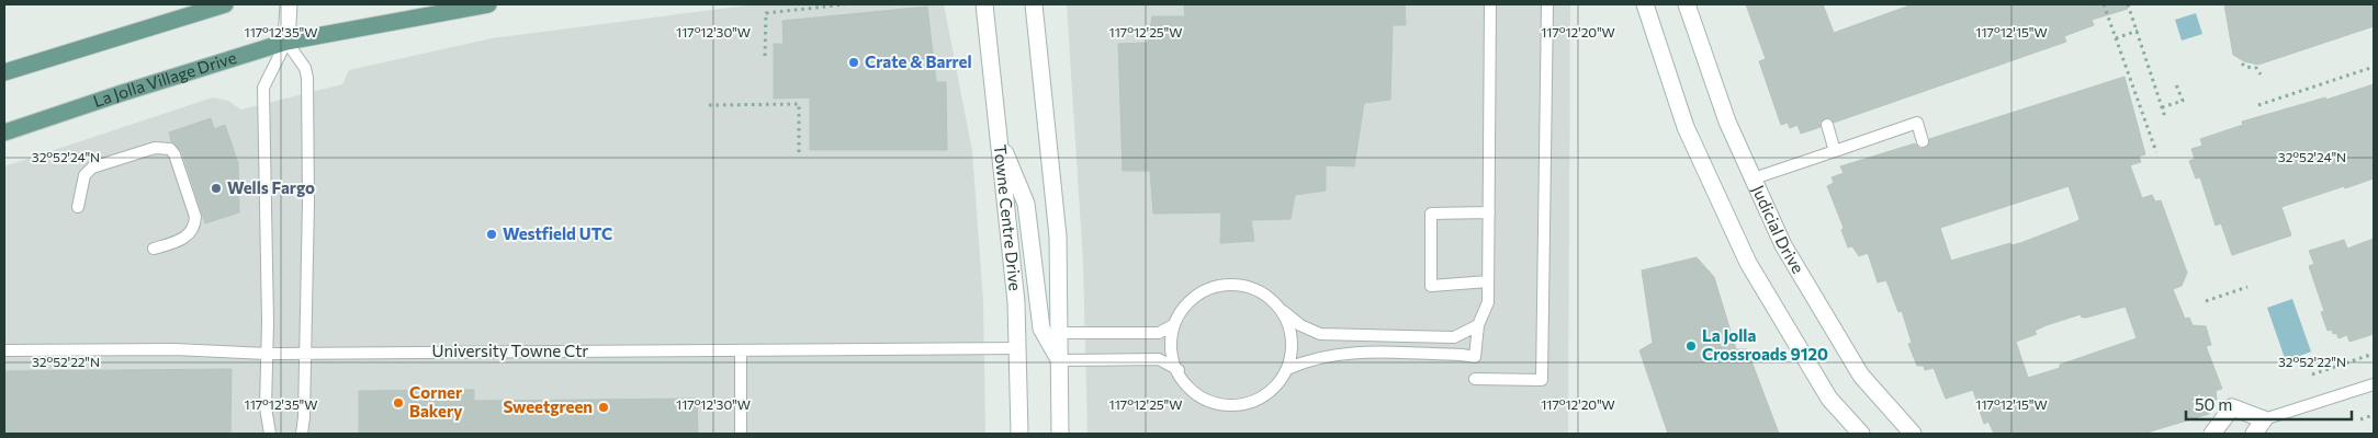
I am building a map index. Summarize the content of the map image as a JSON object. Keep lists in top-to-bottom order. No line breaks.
{"streets":{"main road":["La Jolla Village Drive","Towne Centre Drive","Judicial Drive"],"lane":["University Towne Ctr"]},"crossings":[["Towne Centre Drive","University Towne Ctr"]],"places":["Crate & Barrel","Wells Fargo","Westfield UTC","La Jolla Crossroads 9120","Corner Bakery","Sweetgreen"],"scale_bar":"50 m","coordinates":["117°12'35\"W","117°12'30\"W","117°12'25\"W","117°12'20\"W","117°12'15\"W","32°52'24\"N","32°52'22\"N"]}
